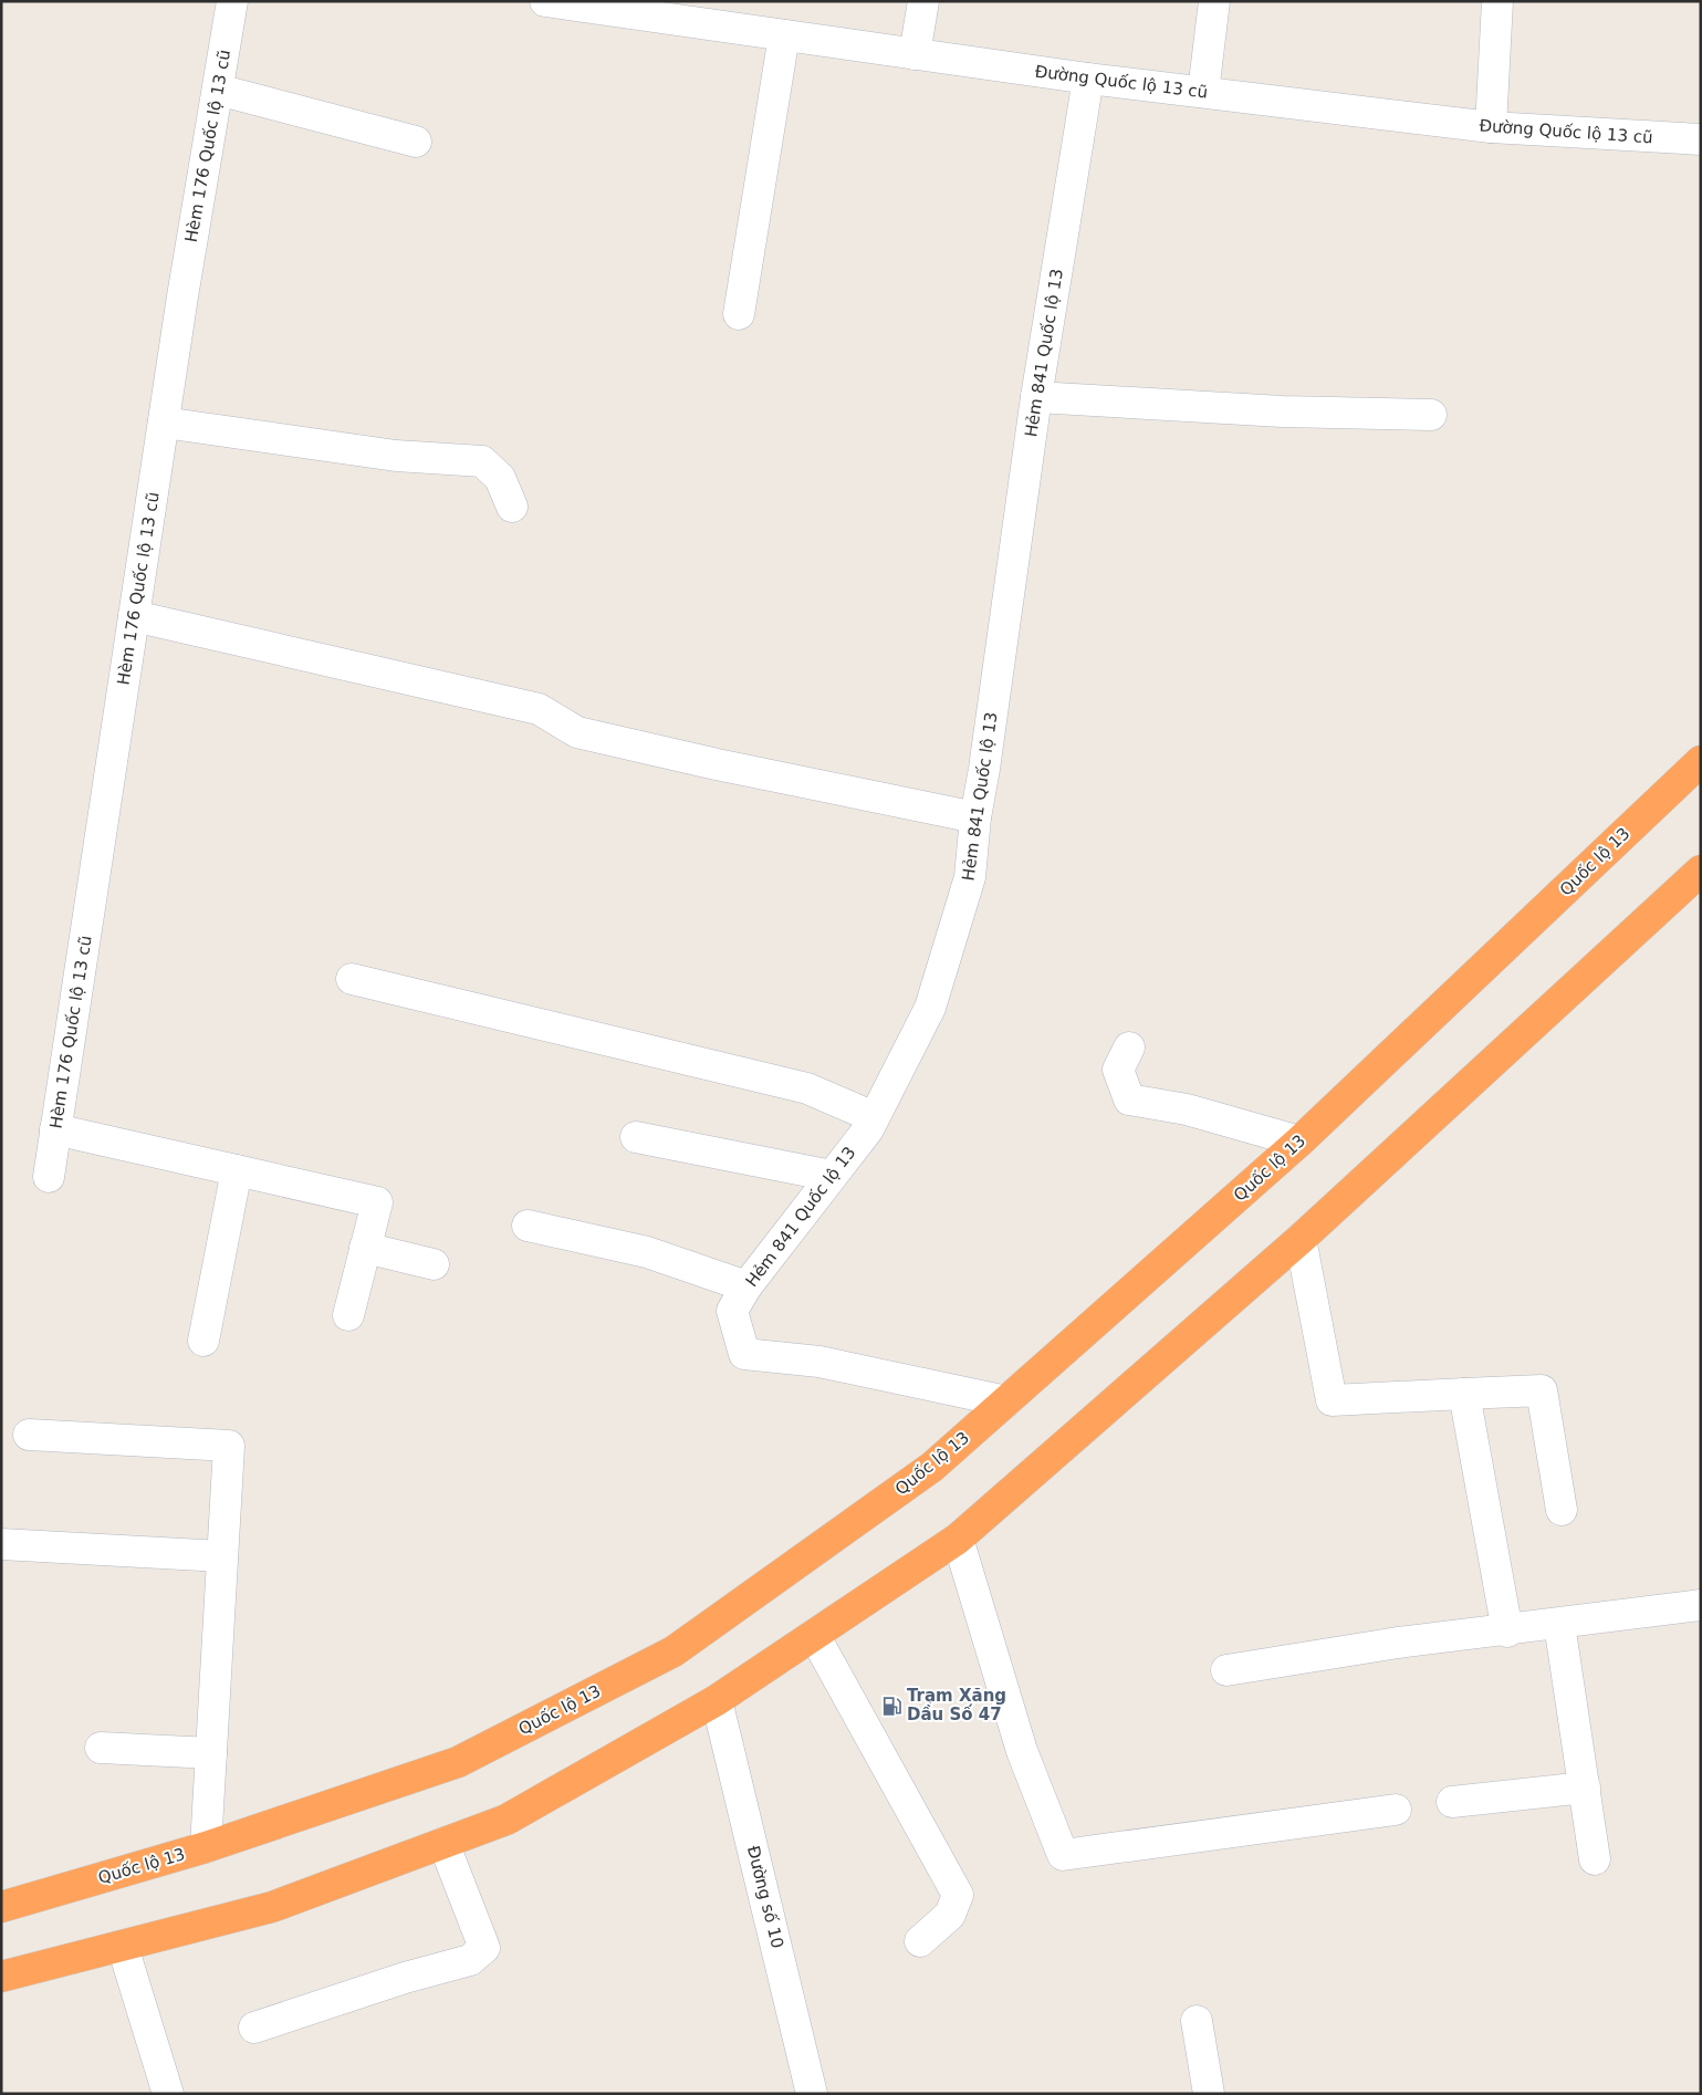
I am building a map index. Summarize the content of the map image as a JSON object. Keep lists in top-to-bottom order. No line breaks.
{"streets":{"highway":["Quốc lộ 13"],"street":["Đường Quốc lộ 13 cũ","Hèm 176 Quốc lộ 13 cũ","Hẻm 841 Quốc lộ 13","Đường số 10"]},"crossings":[["Đường Quốc lộ 13 cũ","Hẻm 841 Quốc lộ 13"],["Hẻm 841 Quốc lộ 13","Quốc lộ 13"]],"places":{"fuel station":["Trạm Xăng Dầu Số 47"]}}
